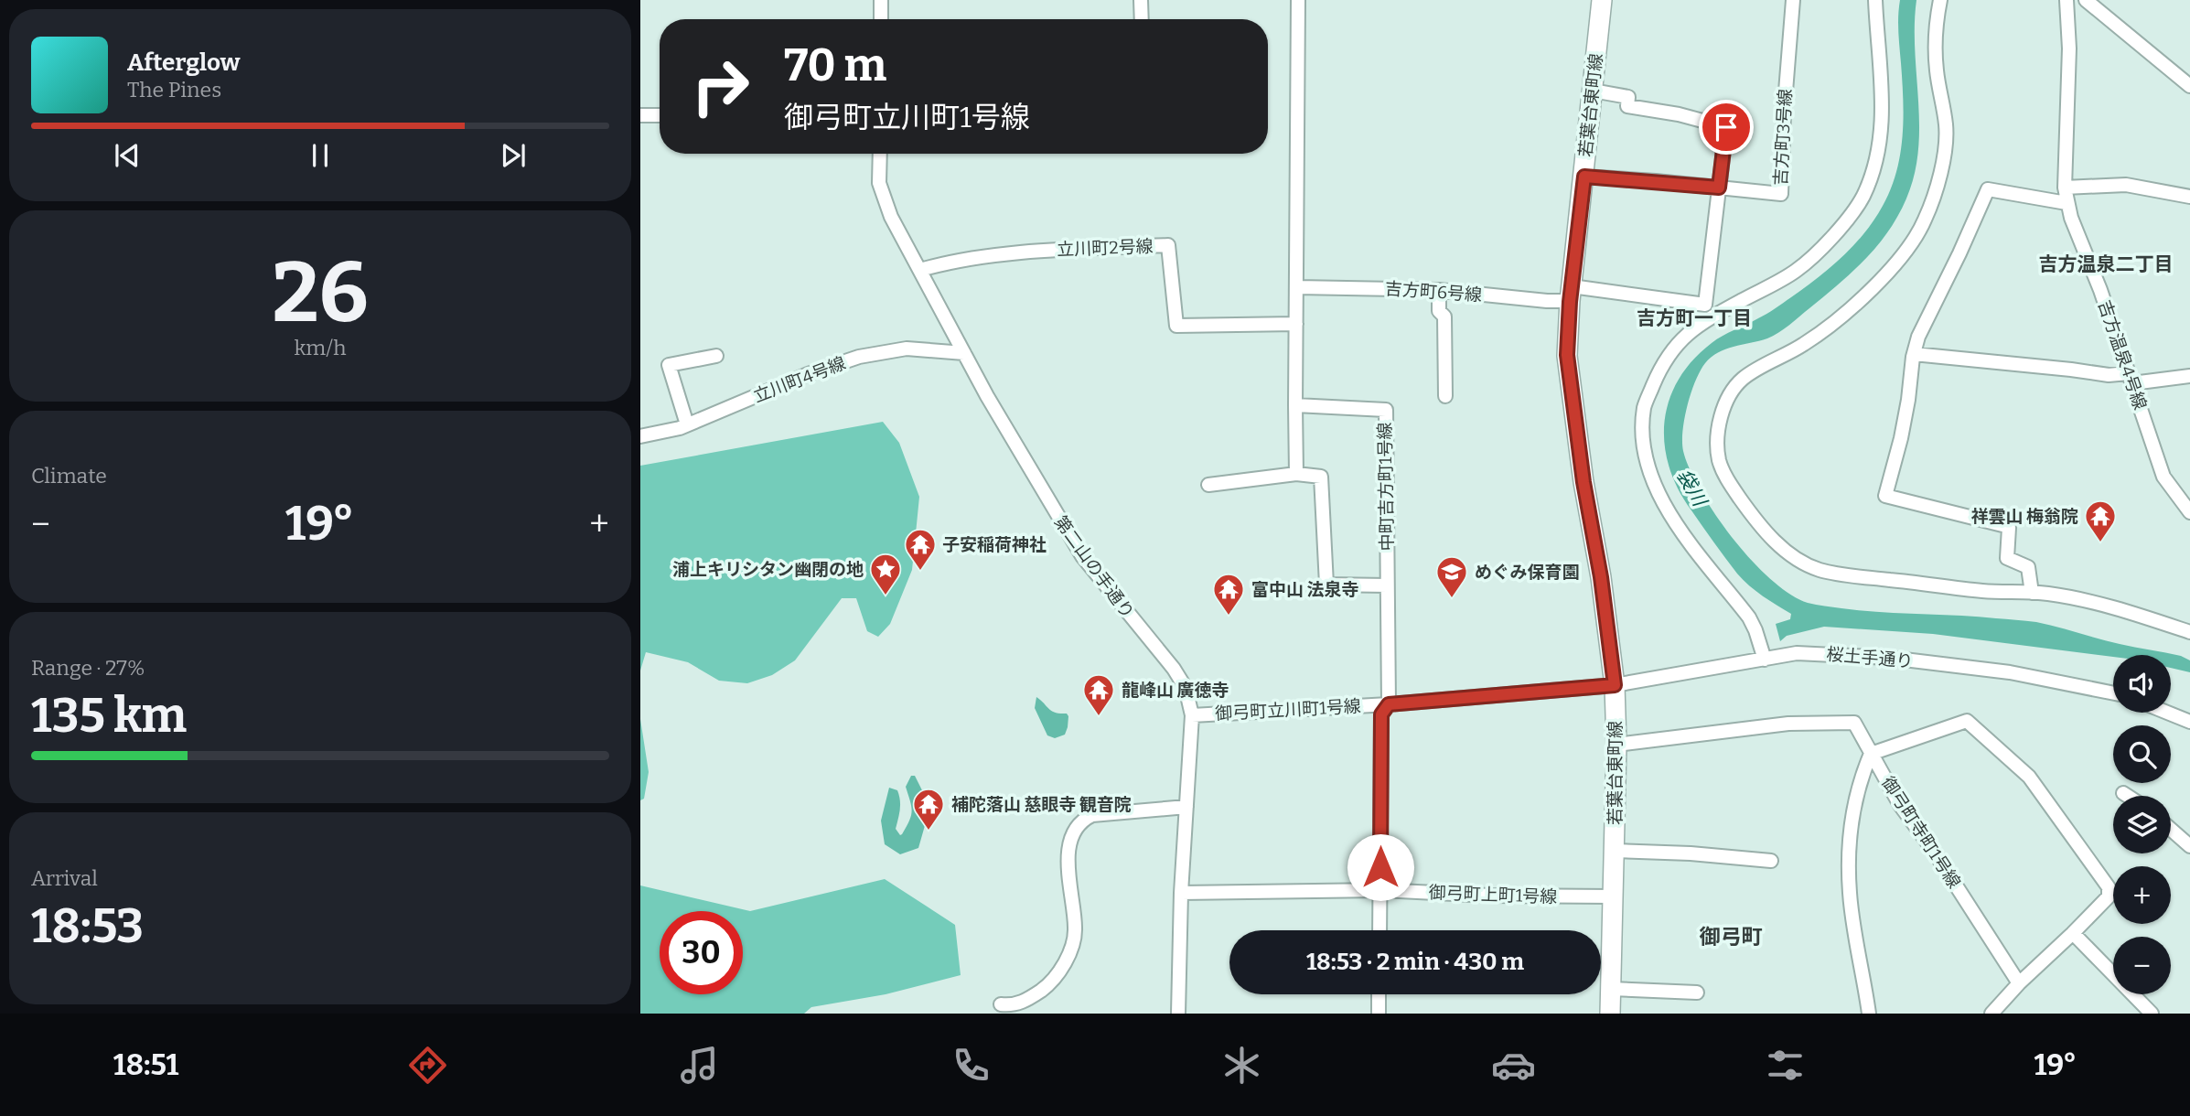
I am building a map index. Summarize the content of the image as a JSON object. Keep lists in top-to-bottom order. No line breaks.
{"streets":{"main road":["若葉台東町線"],"street":["吉方町3号線","立川町2号線","吉方町6号線","吉方温泉4号線","立川町4号線","中町吉方町1号線","第二山の手通り","桜土手通り","御弓町立川町1号線","御弓町寺町1号線","御弓町上町1号線"]},"crossings":[["若葉台東町線","吉方町3号線"],["若葉台東町線","吉方町6号線"],["若葉台東町線","桜土手通り"],["若葉台東町線","御弓町立川町1号線"],["若葉台東町線","御弓町寺町1号線"],["若葉台東町線","御弓町上町1号線"],["立川町2号線","第二山の手通り"],["立川町4号線","第二山の手通り"],["中町吉方町1号線","御弓町立川町1号線"],["中町吉方町1号線","御弓町上町1号線"],["第二山の手通り","御弓町立川町1号線"],["第二山の手通り","御弓町上町1号線"],["桜土手通り","御弓町立川町1号線"]],"districts":["吉方温泉二丁目","吉方町一丁目","御弓町"],"water":["袋川"],"places":{"temple":["祥雲山 梅翁院","子安稲荷神社","富中山 法泉寺","龍峰山 廣徳寺","補陀落山 慈眼寺 観音院"],"place":["浦上キリシタン幽閉の地"],"school or university":["めぐみ保育園"]},"page":{"turn":["70 m","御弓町立川町1号線"],"song":["Afterglow","The Pines"],"tile":[["26","km/h"],"Climate",["Range · 27%","135 km"],["Arrival","18:53"]],"heat":["−","19°","+"],"map_buttons":["+","−"],"limit":"30","trip":"18:53 · 2 min · 430 m","tabs":["18:51","19°"]}}
